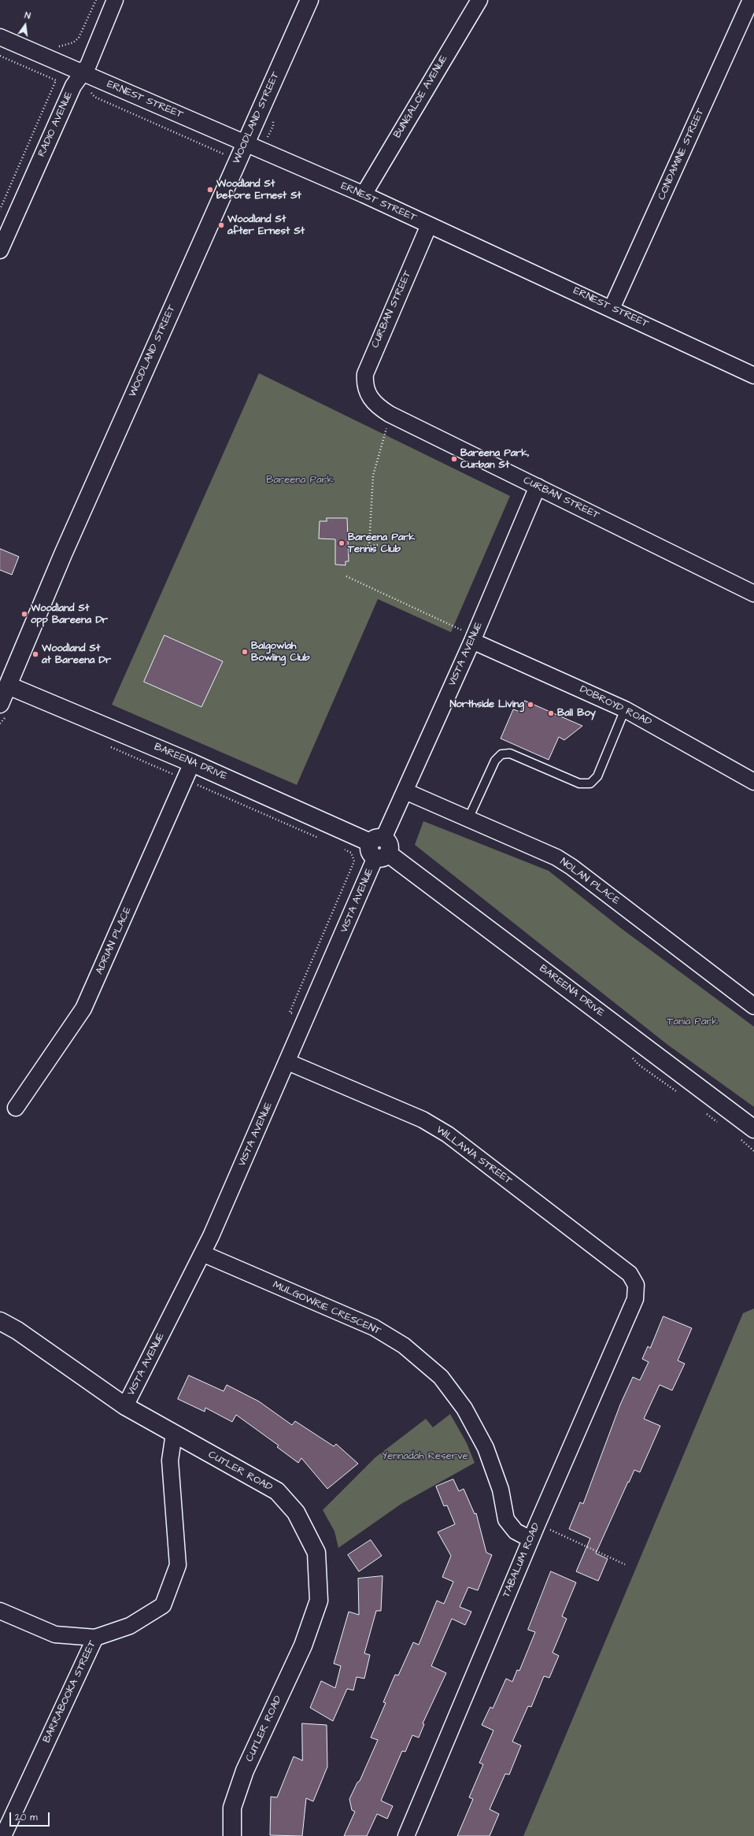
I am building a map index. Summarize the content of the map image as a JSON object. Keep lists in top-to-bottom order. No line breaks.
{"streets":{"street":["BUNGALOE AVENUE","ERNEST STREET","WOODLAND STREET","RADIO AVENUE","CONDAMINE STREET","CURBAN STREET","VISTA AVENUE","DOBROYD ROAD","BAREENA DRIVE","NOLAN PLACE","ADRIAN PLACE","WILLAWA STREET","MULGOWRIE CRESCENT","CUTLER ROAD","TABALUM ROAD","BARRABOOKA STREET"]},"crossings":[["BUNGALOE AVENUE","ERNEST STREET"],["ERNEST STREET","WOODLAND STREET"],["ERNEST STREET","RADIO AVENUE"],["ERNEST STREET","CONDAMINE STREET"],["ERNEST STREET","CURBAN STREET"],["WOODLAND STREET","BAREENA DRIVE"],["CURBAN STREET","VISTA AVENUE"],["VISTA AVENUE","DOBROYD ROAD"],["VISTA AVENUE","BAREENA DRIVE"],["VISTA AVENUE","NOLAN PLACE"],["VISTA AVENUE","WILLAWA STREET"],["VISTA AVENUE","MULGOWRIE CRESCENT"],["VISTA AVENUE","CUTLER ROAD"],["BAREENA DRIVE","ADRIAN PLACE"],["WILLAWA STREET","TABALUM ROAD"],["MULGOWRIE CRESCENT","TABALUM ROAD"],["CUTLER ROAD","BARRABOOKA STREET"]],"parks":["Bareena Park","Tania Park","Yennadah Reserve"],"places":["Woodland St before Ernest St","Woodland St after Ernest St","Bareena Park, Curban St","Bareena Park Tennis Club","Woodland St opp Bareena Dr","Balgowlah Bowling Club","Woodland St at Bareena Dr","Northside Living","Ball Boy"],"scale_bar":"20 m","north":"top"}
